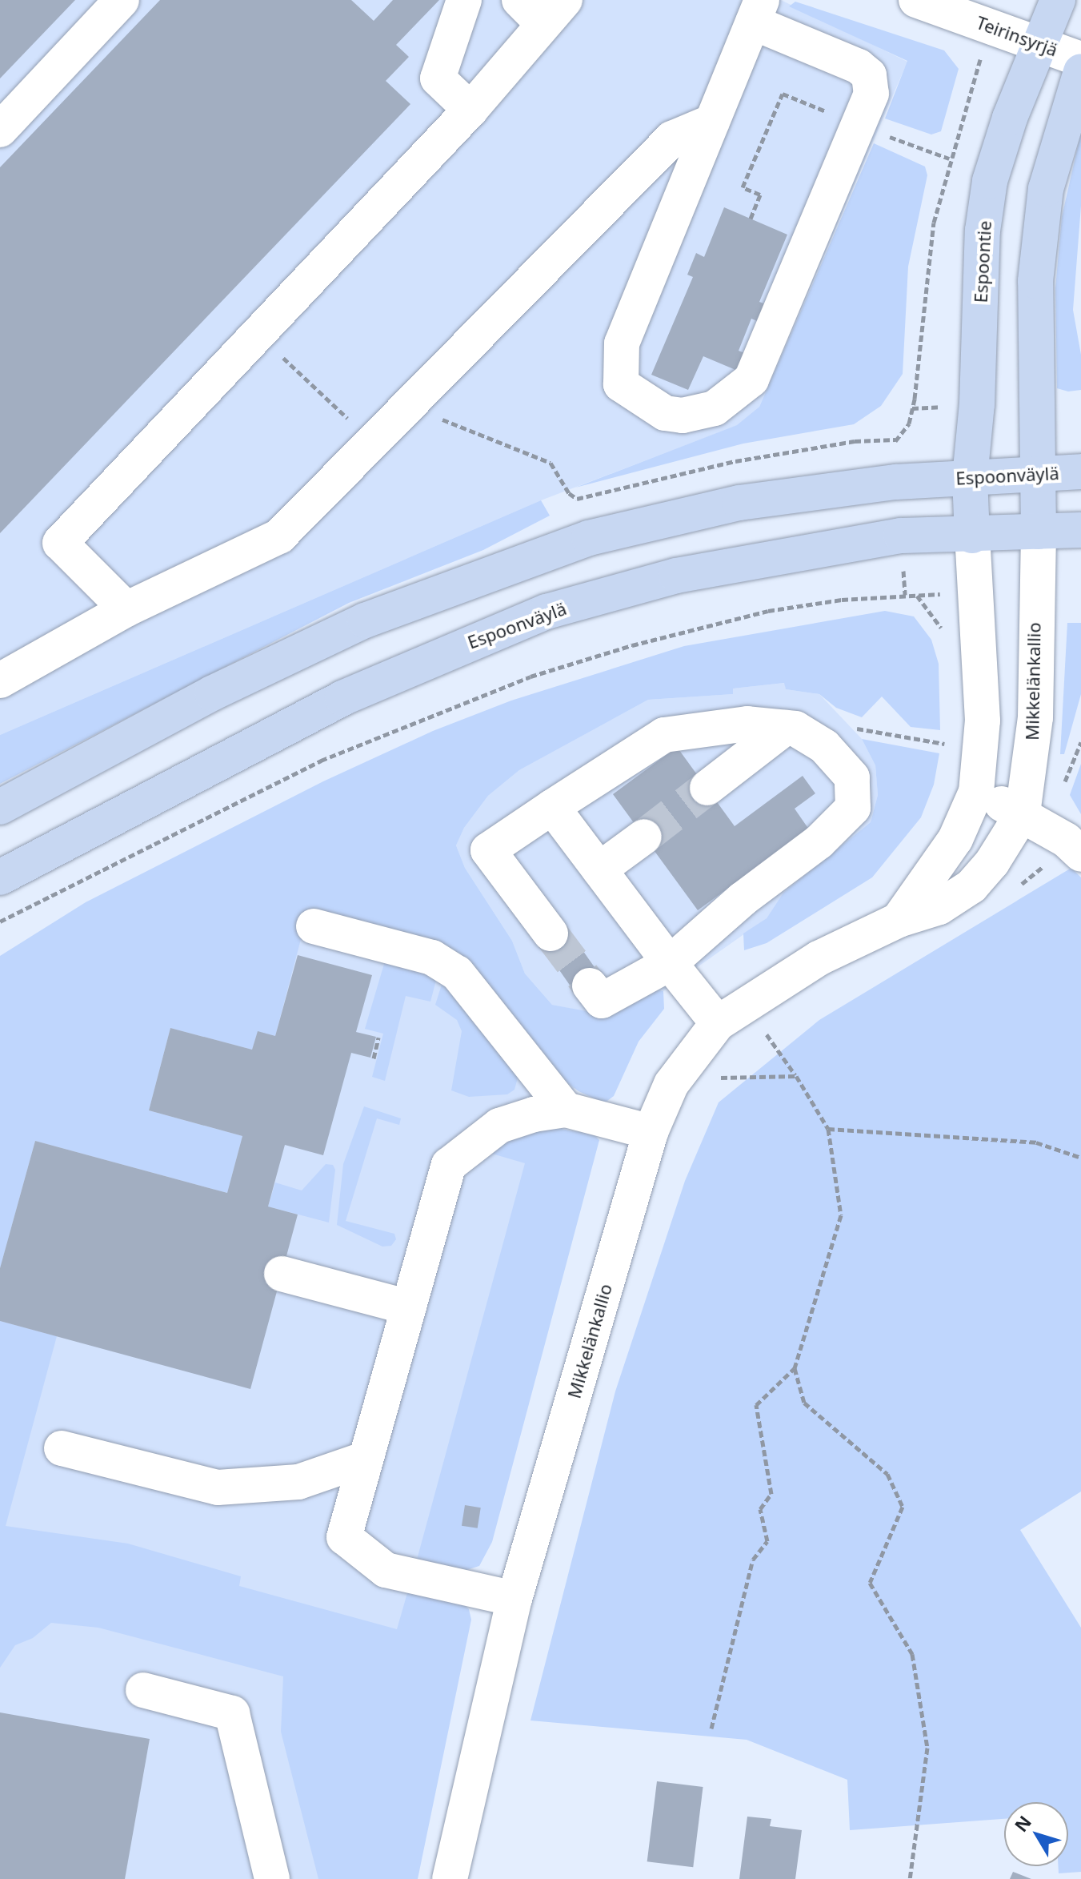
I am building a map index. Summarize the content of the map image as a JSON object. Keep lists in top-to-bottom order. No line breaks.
{"streets":{"main road":["Espoontie","Espoonväylä"],"street":["Teirinsyrjä","Mikkelänkallio"]},"crossings":[["Teirinsyrjä","Espoontie"],["Espoontie","Espoonväylä"],["Espoontie","Mikkelänkallio"],["Espoonväylä","Mikkelänkallio"]],"north":"top left"}
